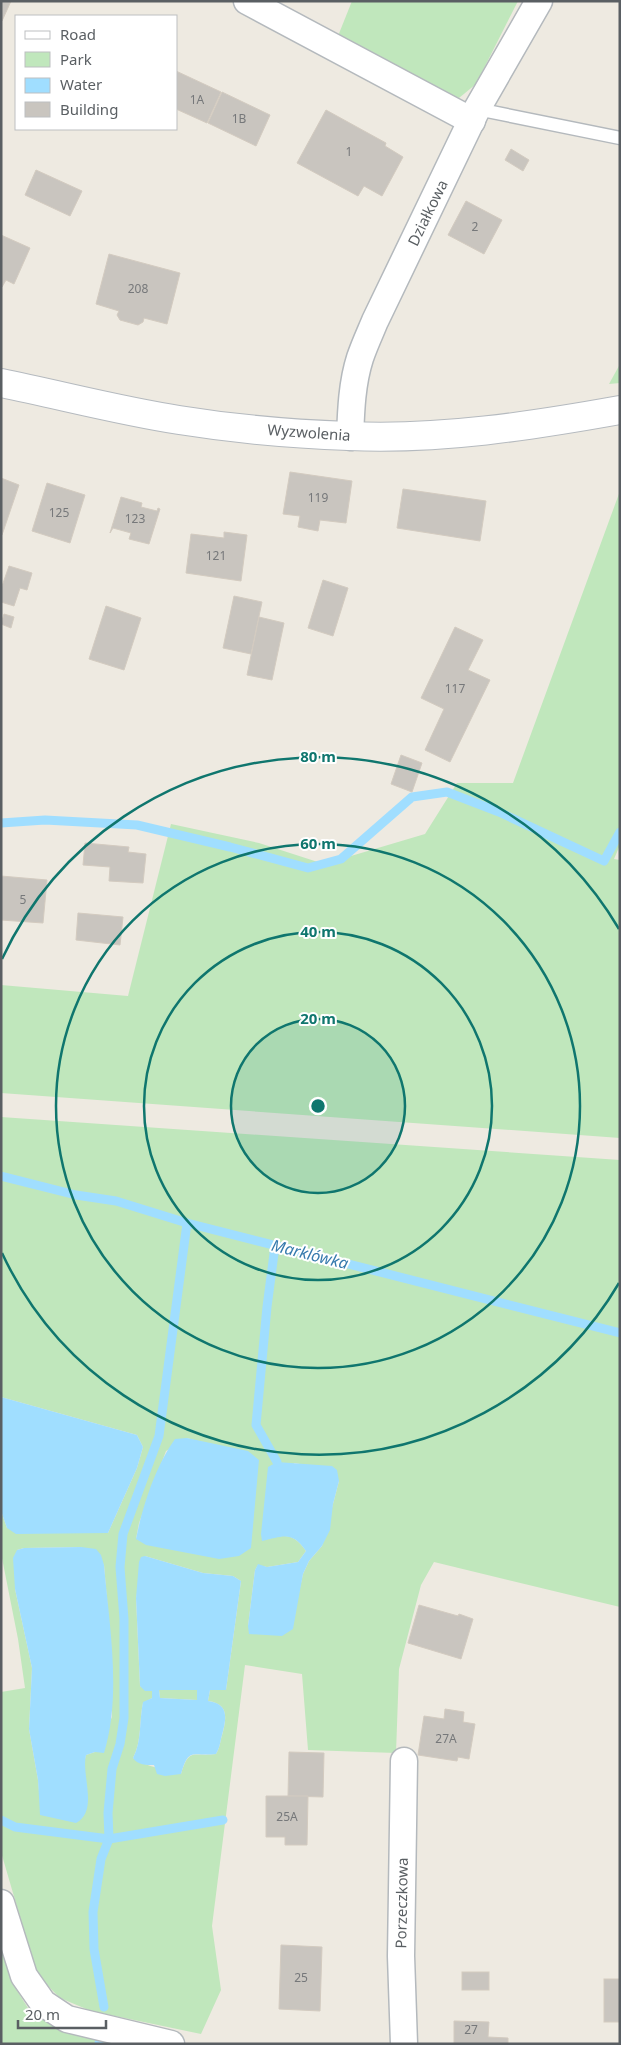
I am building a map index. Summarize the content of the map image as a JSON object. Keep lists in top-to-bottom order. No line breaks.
{"streets":{"main road":["Wyzwolenia"],"street":["Działkowa","Porzeczkowa"]},"crossings":[["Działkowa","Wyzwolenia"]],"water":["Marklówka"],"house_numbers":["1A","1B","1","2","208","119","125","123","121","117","5","27A","25A","25","27"],"legend":["Road","Park","Water","Building"],"scale_bar":"20 m","rings":["80 m","60 m","40 m","20 m"]}
